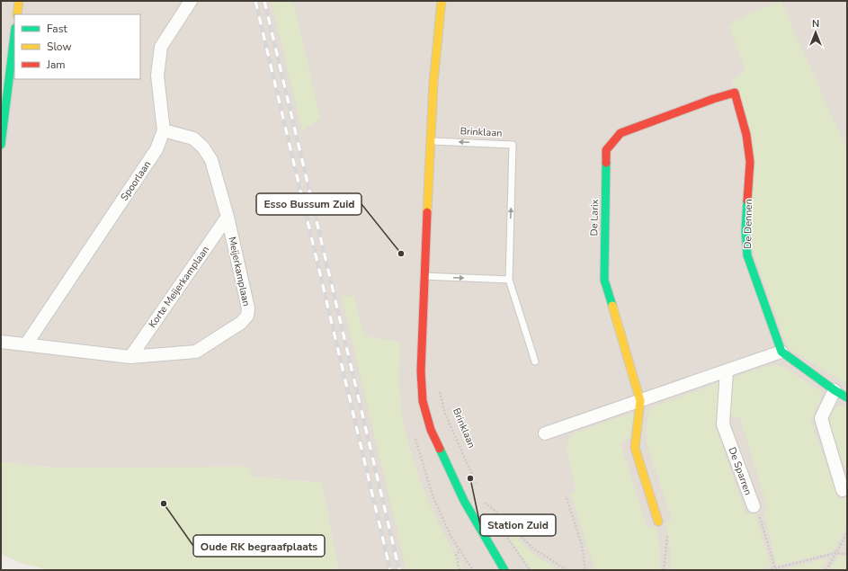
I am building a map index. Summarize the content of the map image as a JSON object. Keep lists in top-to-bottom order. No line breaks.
{"streets":{"street":["Spoorlaan","De Larix","De Dennen","Meijerkamplaan","Korte Meijerkamplaan","De Sparren"],"lane":["Brinklaan"]},"crossings":[["Spoorlaan","Meijerkamplaan"],["De Larix","De Dennen"],["Meijerkamplaan","Korte Meijerkamplaan"]],"places":["Esso Bussum Zuid","Station Zuid","Oude RK begraafplaats"],"legend":["Fast","Slow","Jam"],"north":"top"}
